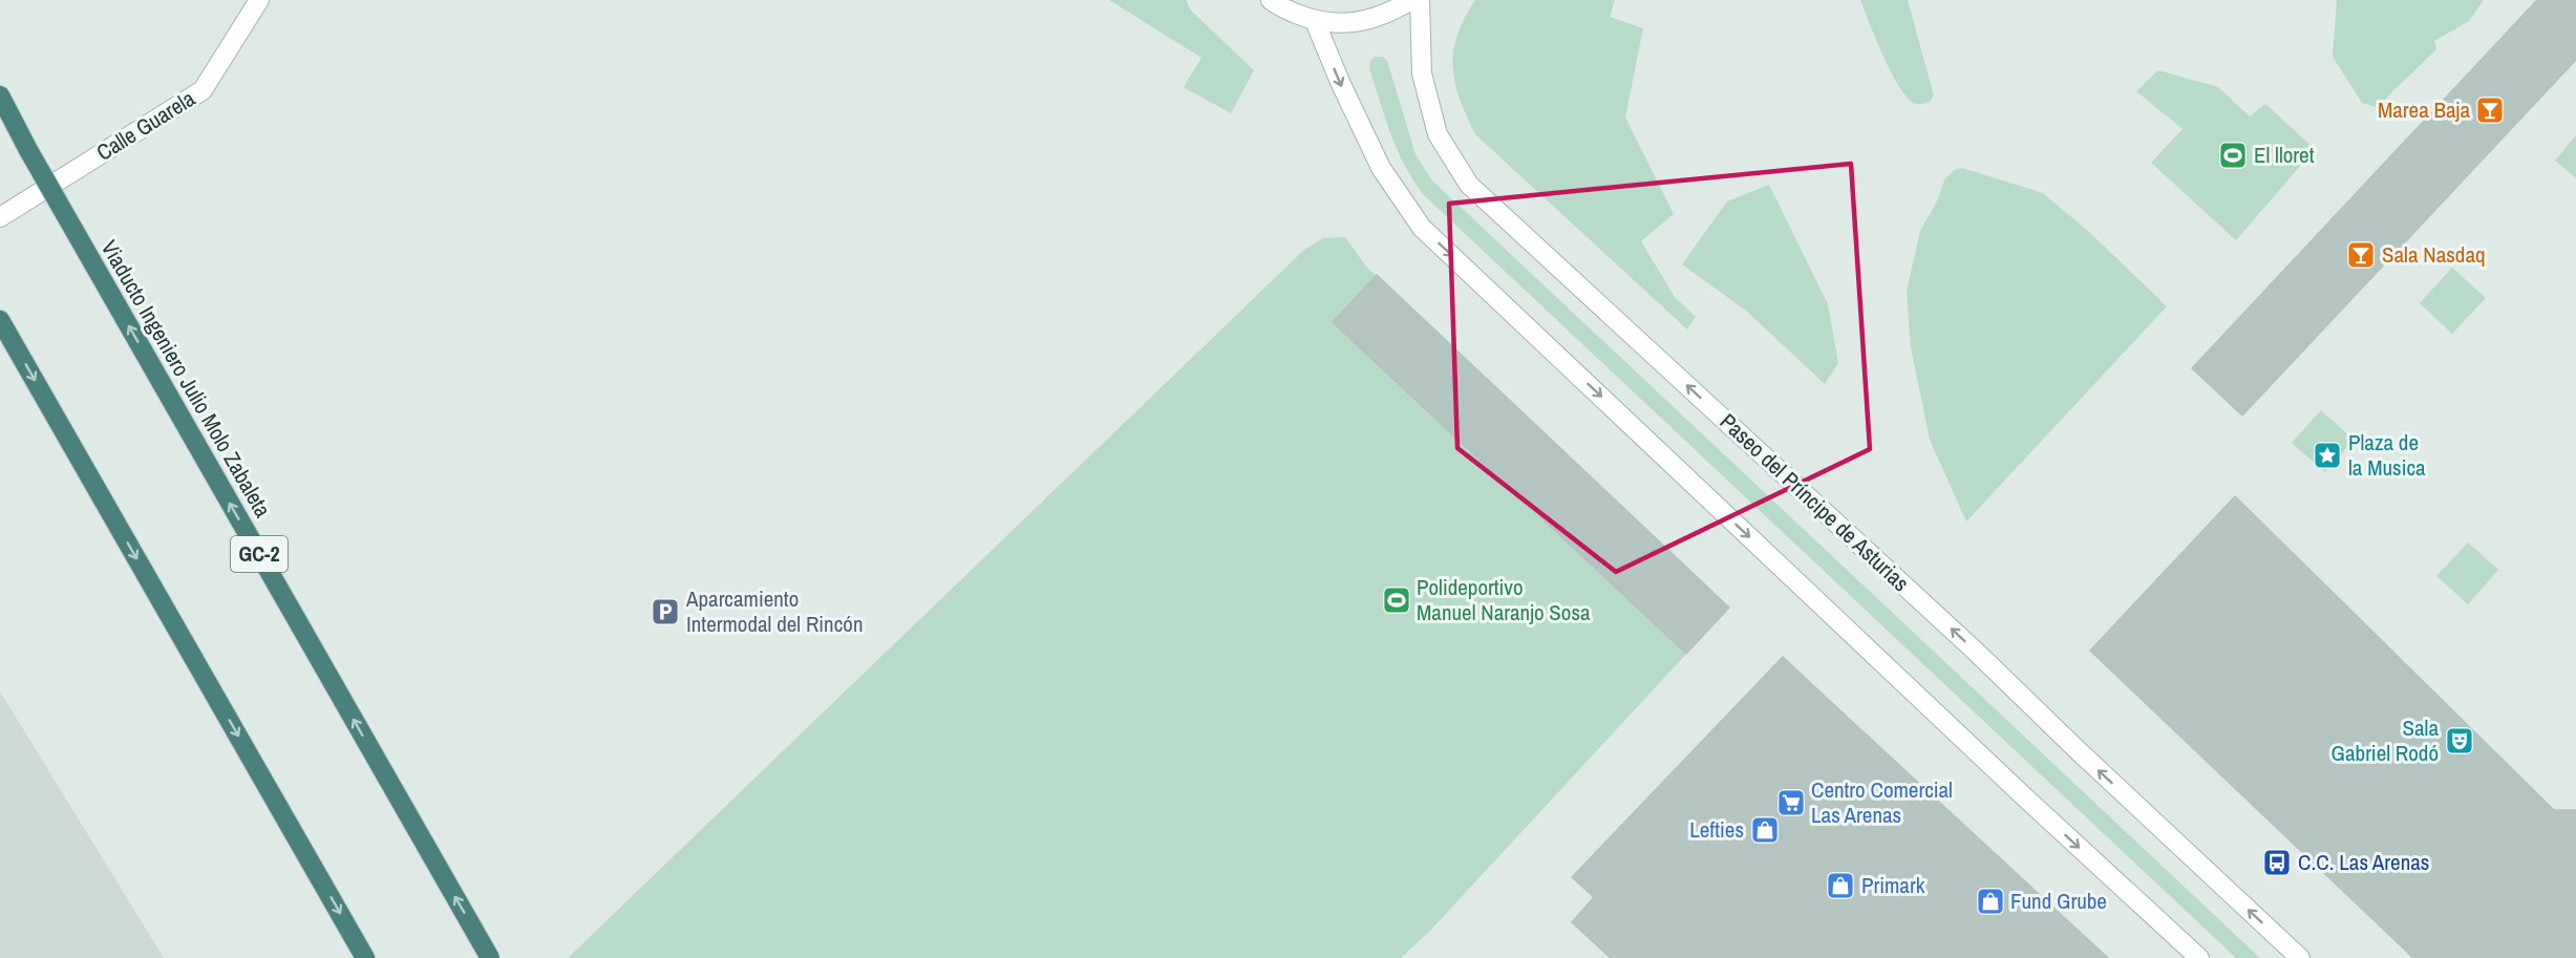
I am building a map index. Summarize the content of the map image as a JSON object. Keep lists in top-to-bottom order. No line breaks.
{"streets":{"highway":["Viaducto Ingeniero Julio Molo Zabaleta","GC-2"],"street":["Calle Guarela","Paseo del Príncipe de Asturias"]},"places":{"bar":["Marea Baja","Sala Nasdaq"],"sports":["El lloret","Polideportivo Manuel Naranjo Sosa"],"place":["Plaza de la Musica"],"parking":["Aparcamiento Intermodal del Rincón"],"theatre":["Sala Gabriel Rodó"],"supermarket":["Centro Comercial Las Arenas"],"shop":["Lefties","Primark","Fund Grube"],"bus stop":["C.C. Las Arenas"]}}
